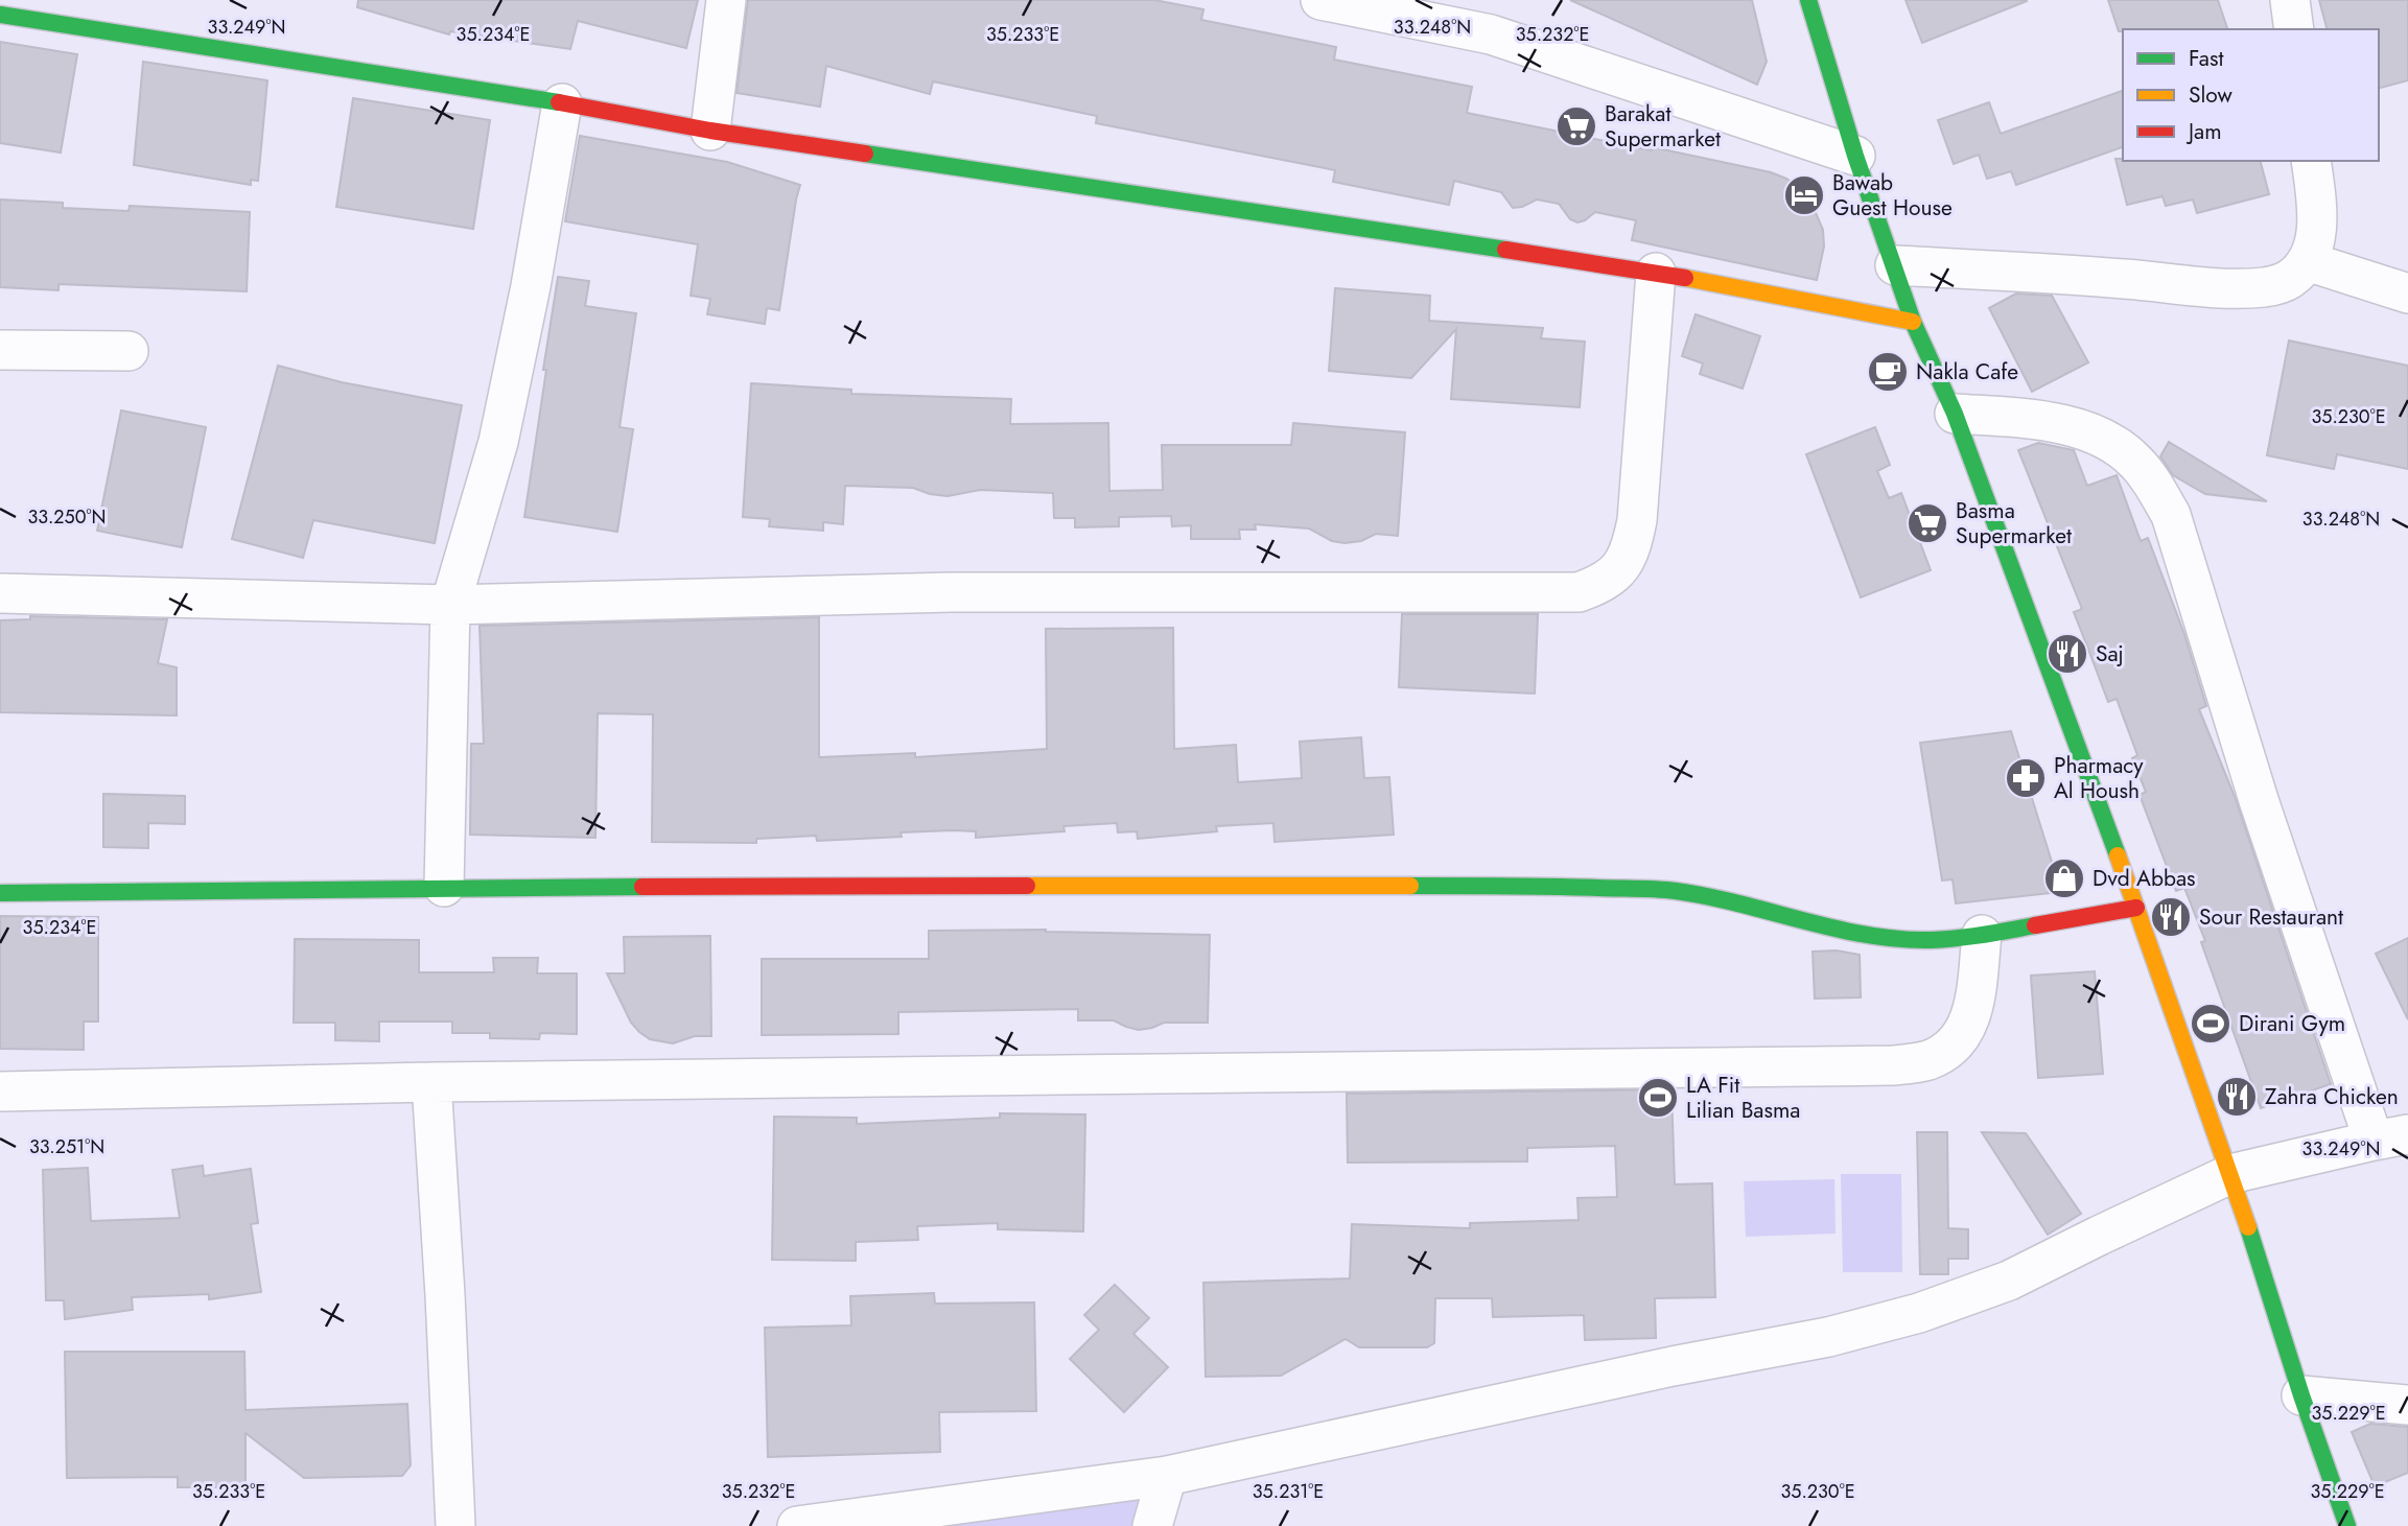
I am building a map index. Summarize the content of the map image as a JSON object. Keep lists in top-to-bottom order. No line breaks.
{"places":{"supermarket":["Barakat Supermarket","Basma Supermarket"],"hotel":["Bawab Guest House"],"cafe":["Nakla Cafe"],"restaurant":["Saj","Sour Restaurant","Zahra Chicken"],"pharmacy":["Pharmacy Al Housh"],"shop":["Dvd Abbas"],"sports":["Dirani Gym","LA Fit Lilian Basma"]},"legend":["Fast","Slow","Jam"],"coordinates":["33.249°N","33.248°N","35.234°E","35.233°E","35.232°E","35.230°E","33.250°N","33.251°N","35.229°E","35.231°E"]}
